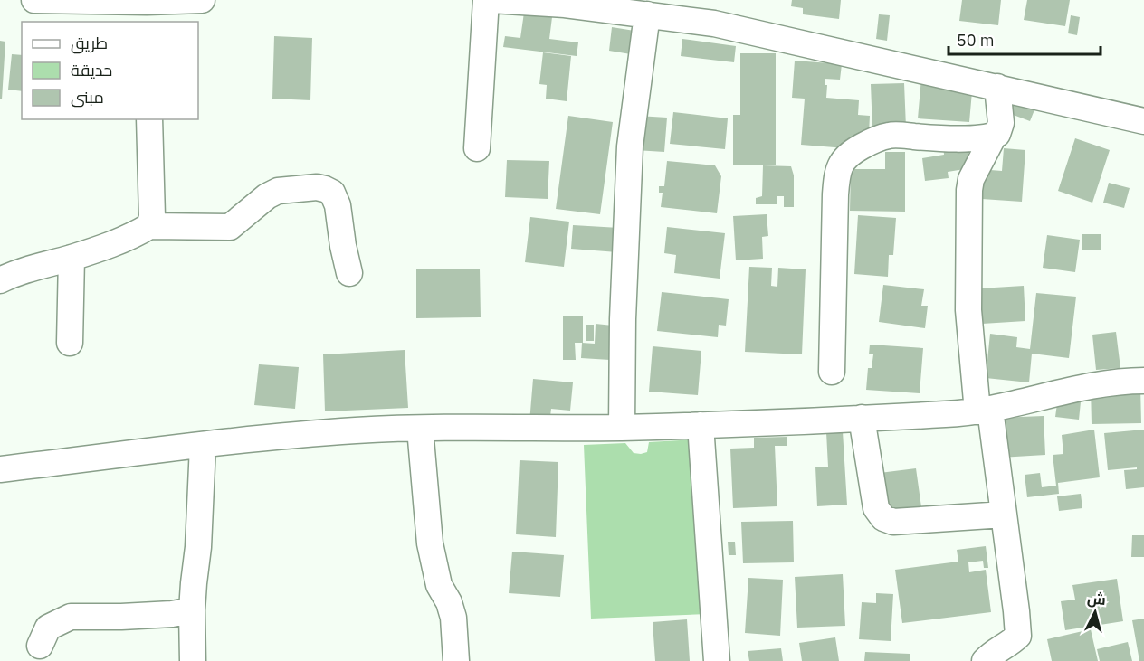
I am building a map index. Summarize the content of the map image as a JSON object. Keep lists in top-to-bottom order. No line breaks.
{"legend":["طريق","حديقة","مبنى"],"scale_bar":"50 m","north":"top"}
